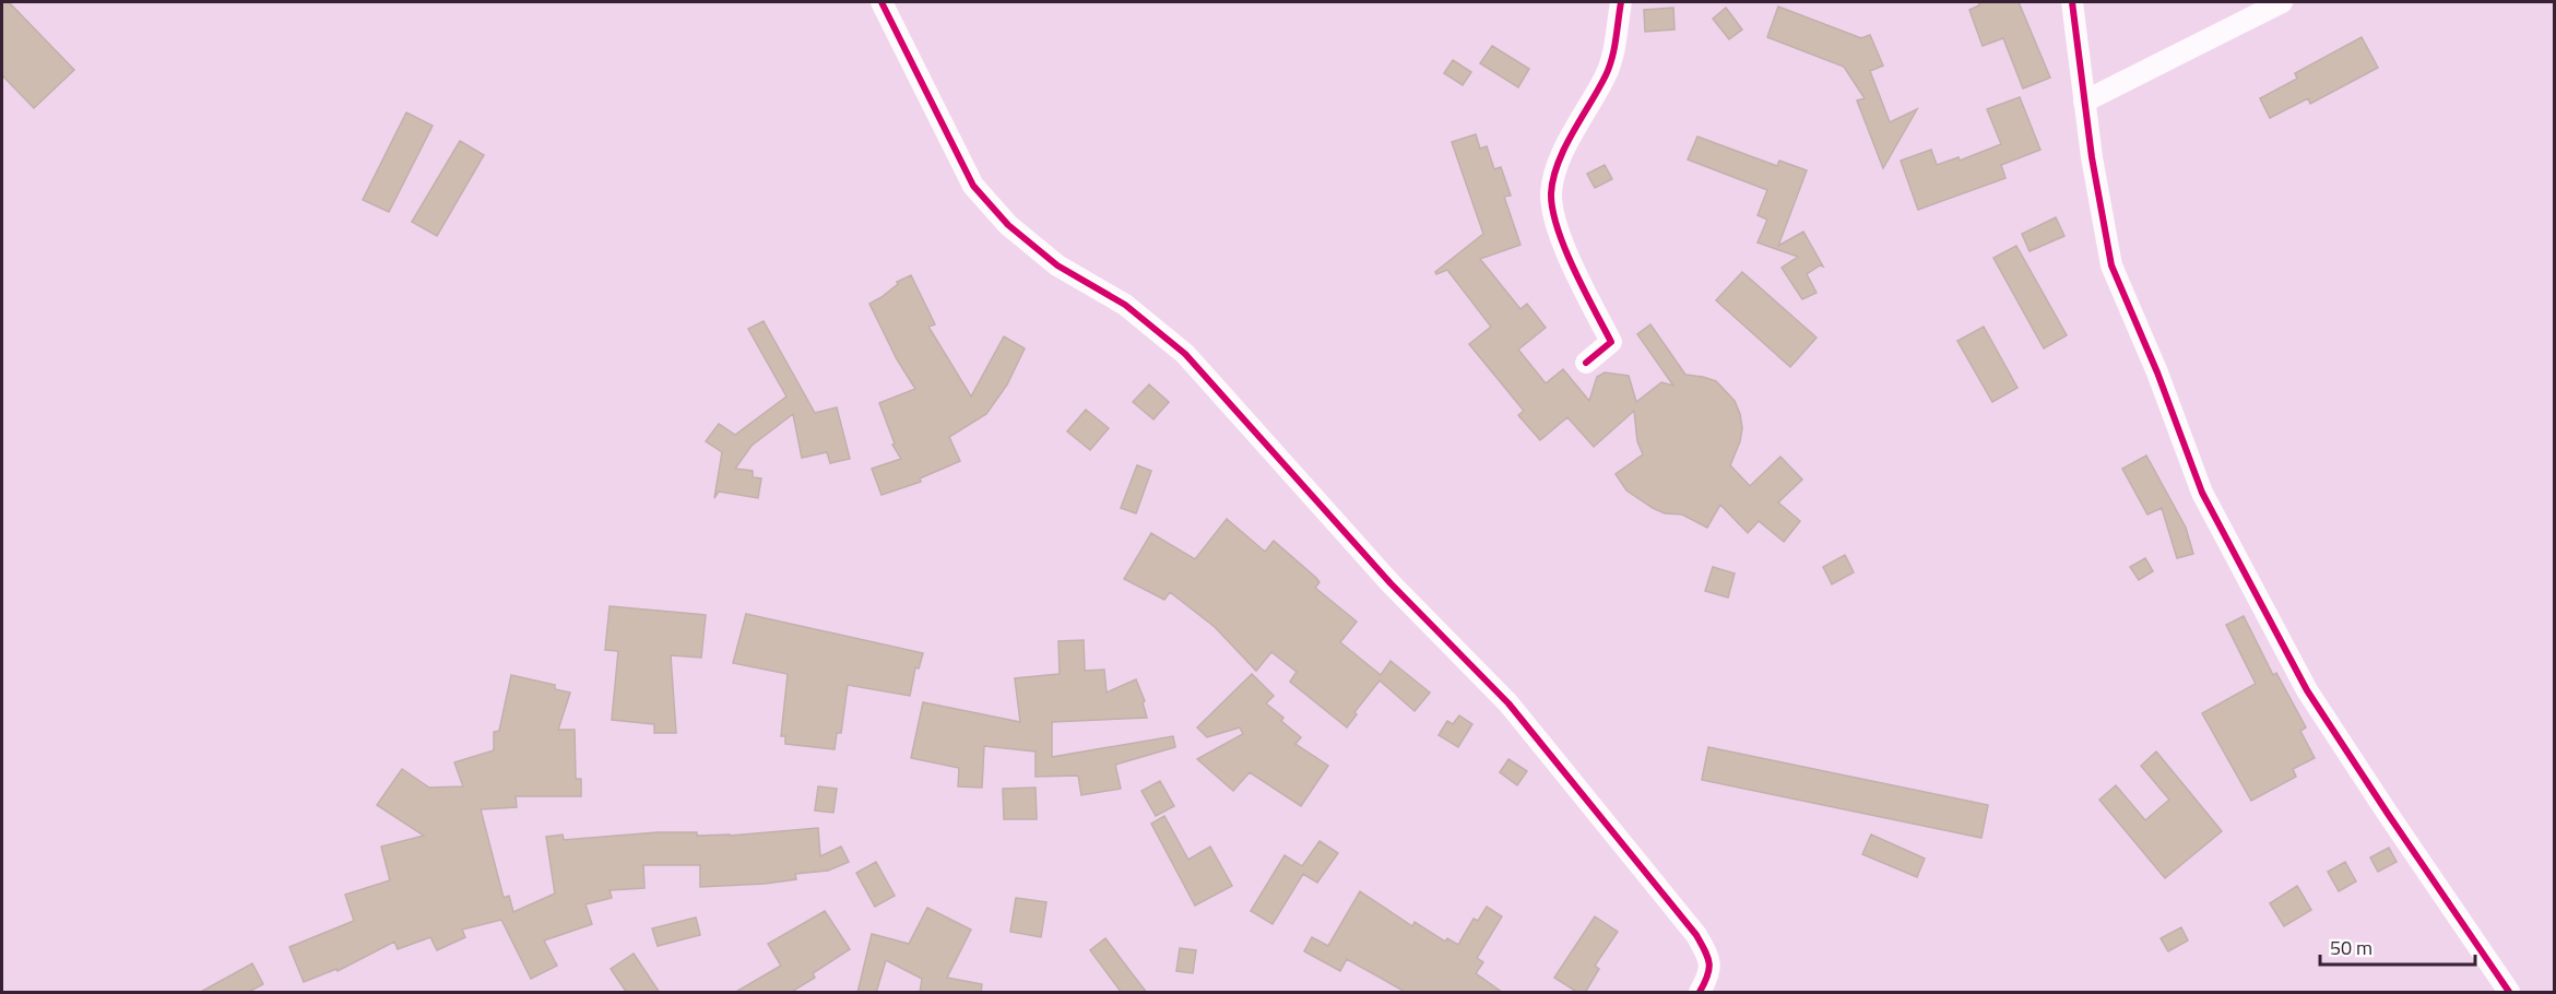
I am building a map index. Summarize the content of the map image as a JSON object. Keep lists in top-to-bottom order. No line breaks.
{"scale_bar":"50 m"}
